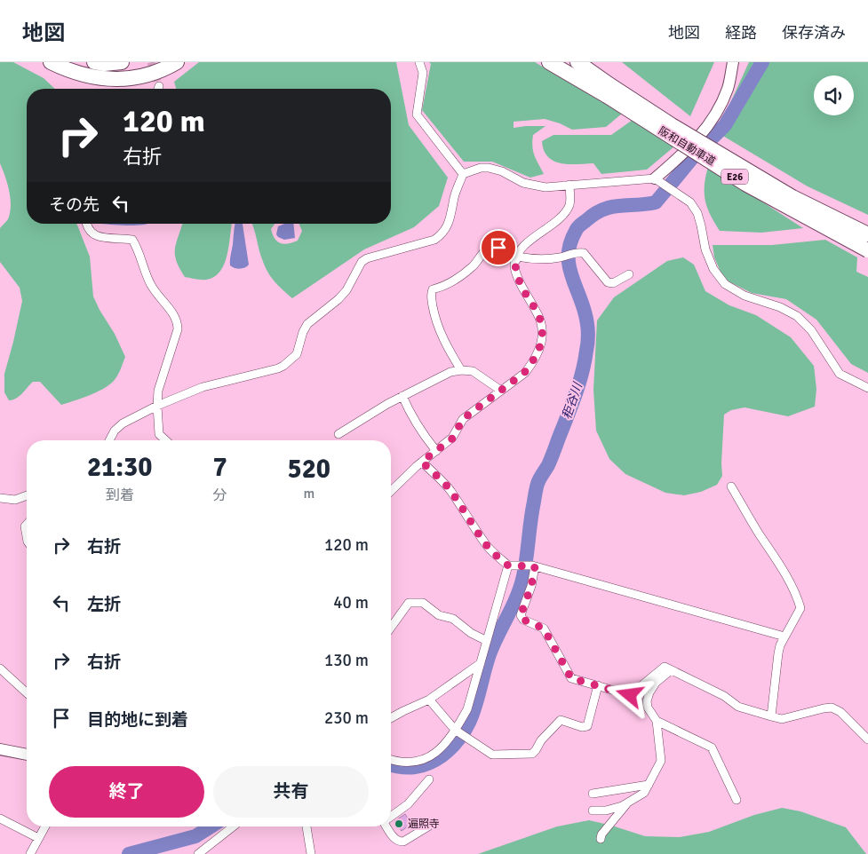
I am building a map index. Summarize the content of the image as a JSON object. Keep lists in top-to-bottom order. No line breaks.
{"streets":{"highway":["阪和自動車道","E26"]},"water":["秬谷川"],"places":["遍照寺"],"page":{"header":"地図","nav":["地図","経路","保存済み"],"turn":["120 m","右折"],"then":"その先","eta":["21:30","到着","7","分","520","m"],"list":[{"name":"右折","value":"120 m"},{"name":"左折","value":"40 m"},{"name":"右折","value":"130 m"},{"name":"目的地に到着","value":"230 m"}],"buttons":["終了","共有"]}}
